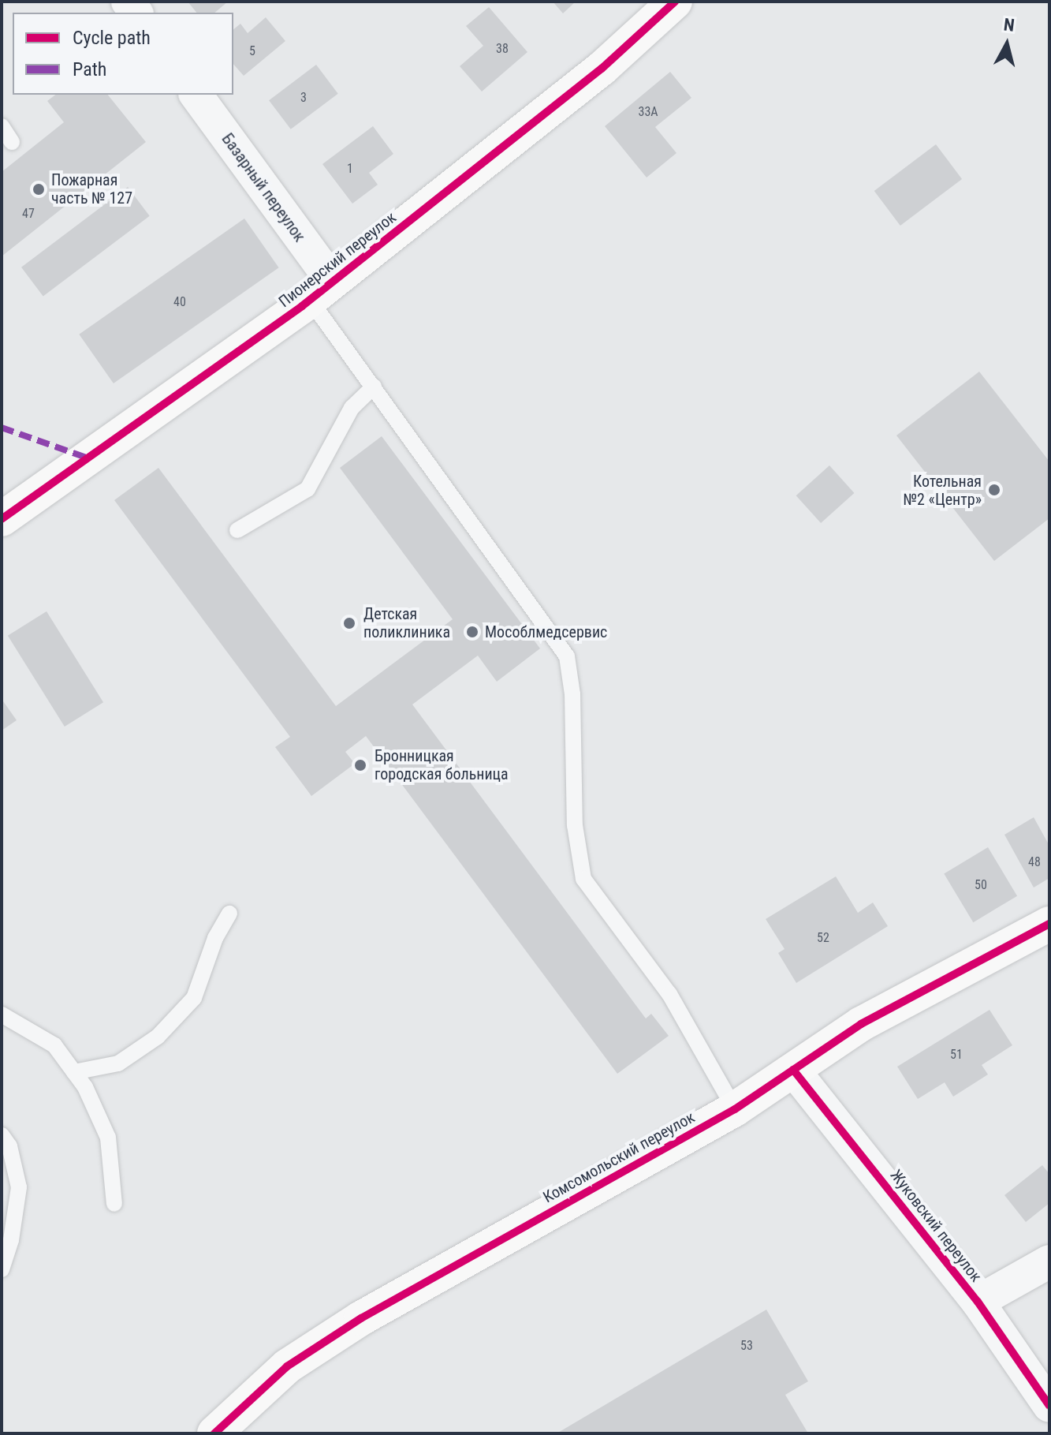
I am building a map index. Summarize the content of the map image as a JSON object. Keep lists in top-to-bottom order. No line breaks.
{"streets":{"street":["Базарный переулок","Пионерский переулок","Комсомольский переулок","Жуковский переулок"]},"crossings":[["Базарный переулок","Пионерский переулок"],["Комсомольский переулок","Жуковский переулок"]],"places":["Пожарная часть № 127","Котельная №2 «Центр»","Детская поликлиника","Мособлмедсервис","Бронницкая городская больница"],"house_numbers":["38","5","3","33А","1","47","40","48","50","52","51","53"],"legend":["Cycle path","Path"],"north":"top"}
